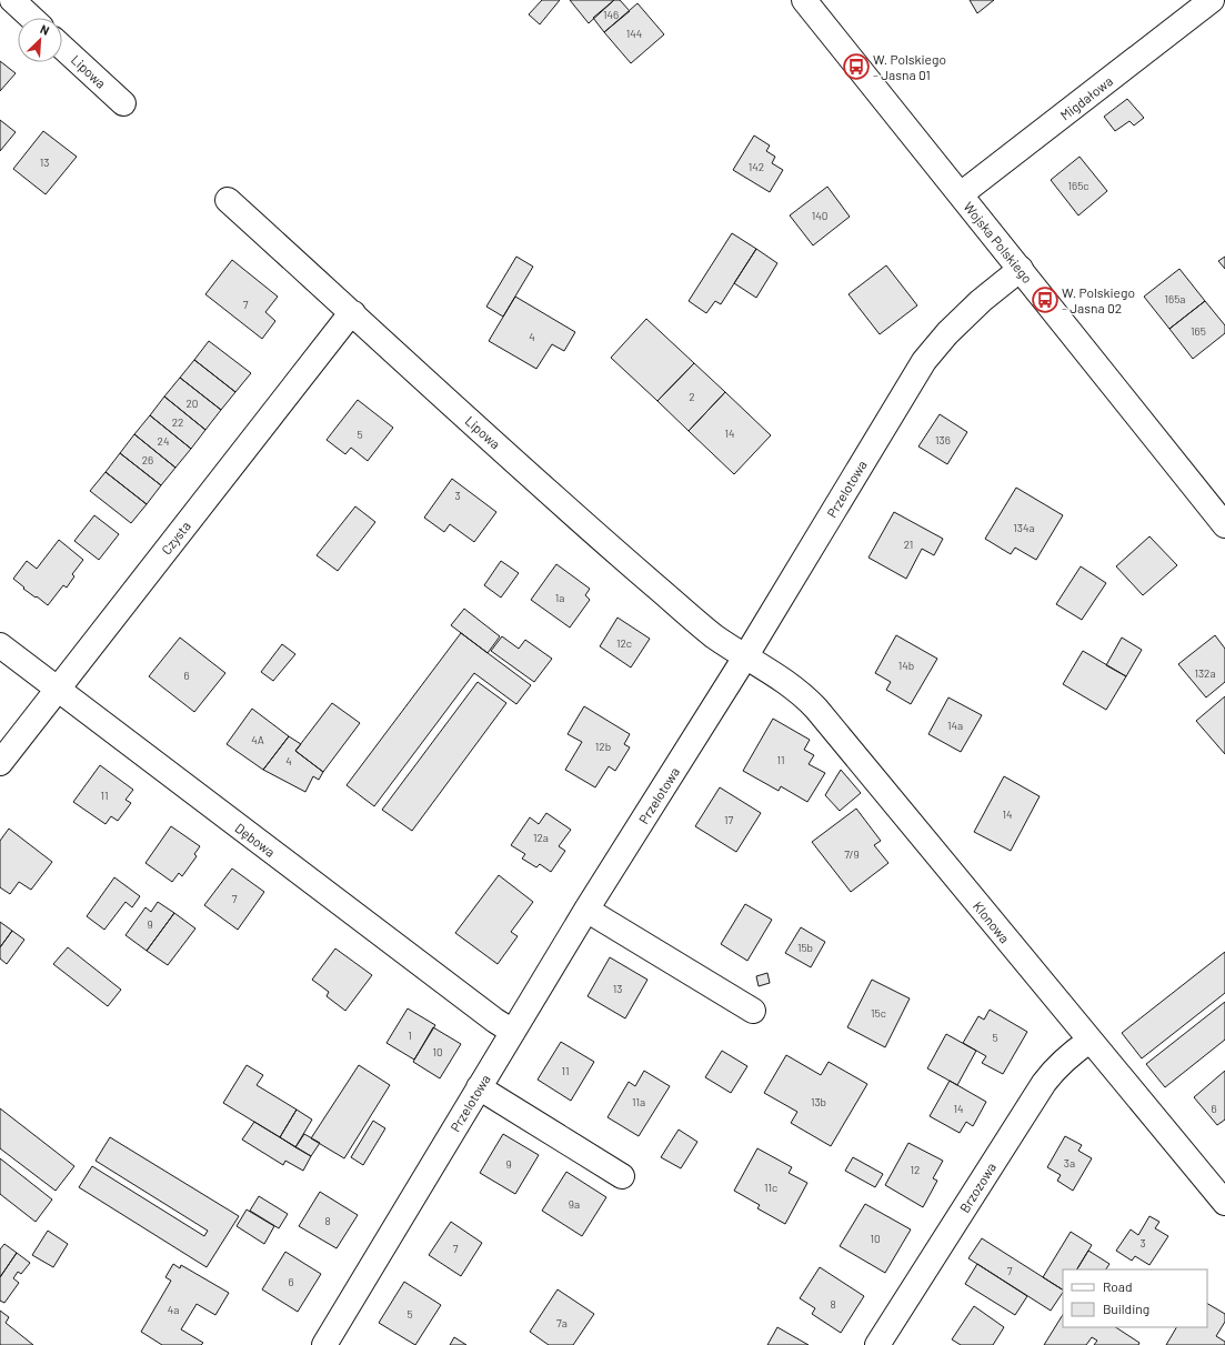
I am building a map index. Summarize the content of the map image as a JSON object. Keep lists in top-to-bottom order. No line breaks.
{"streets":{"street":["Lipowa","Migdałowa","Wojska Polskiego","Przelotowa","Czysta","Dębowa","Klonowa","Brzozowa"]},"crossings":[["Lipowa","Przelotowa"],["Lipowa","Czysta"],["Lipowa","Klonowa"],["Migdałowa","Wojska Polskiego"],["Wojska Polskiego","Przelotowa"],["Przelotowa","Dębowa"],["Przelotowa","Klonowa"],["Czysta","Dębowa"],["Klonowa","Brzozowa"]],"places":{"bus stop":["W. Polskiego - Jasna 01","W. Polskiego - Jasna 02"]},"house_numbers":["146","144","13","142","165c","140","165a","7","165","4","2","20","22","14","5","136","24","26","3","134a","21","1a","12c","14b","132a","6","14a","4A","12b","11","4","11","14","17","12a","7/9","7","9","15b","13","15c","1","5","10","11","11a","13b","14","6","3a","9","12","11c","9a","8","10","3","7","7","6","8","4a","5","7a"],"legend":["Road","Building"],"north":"top right"}
